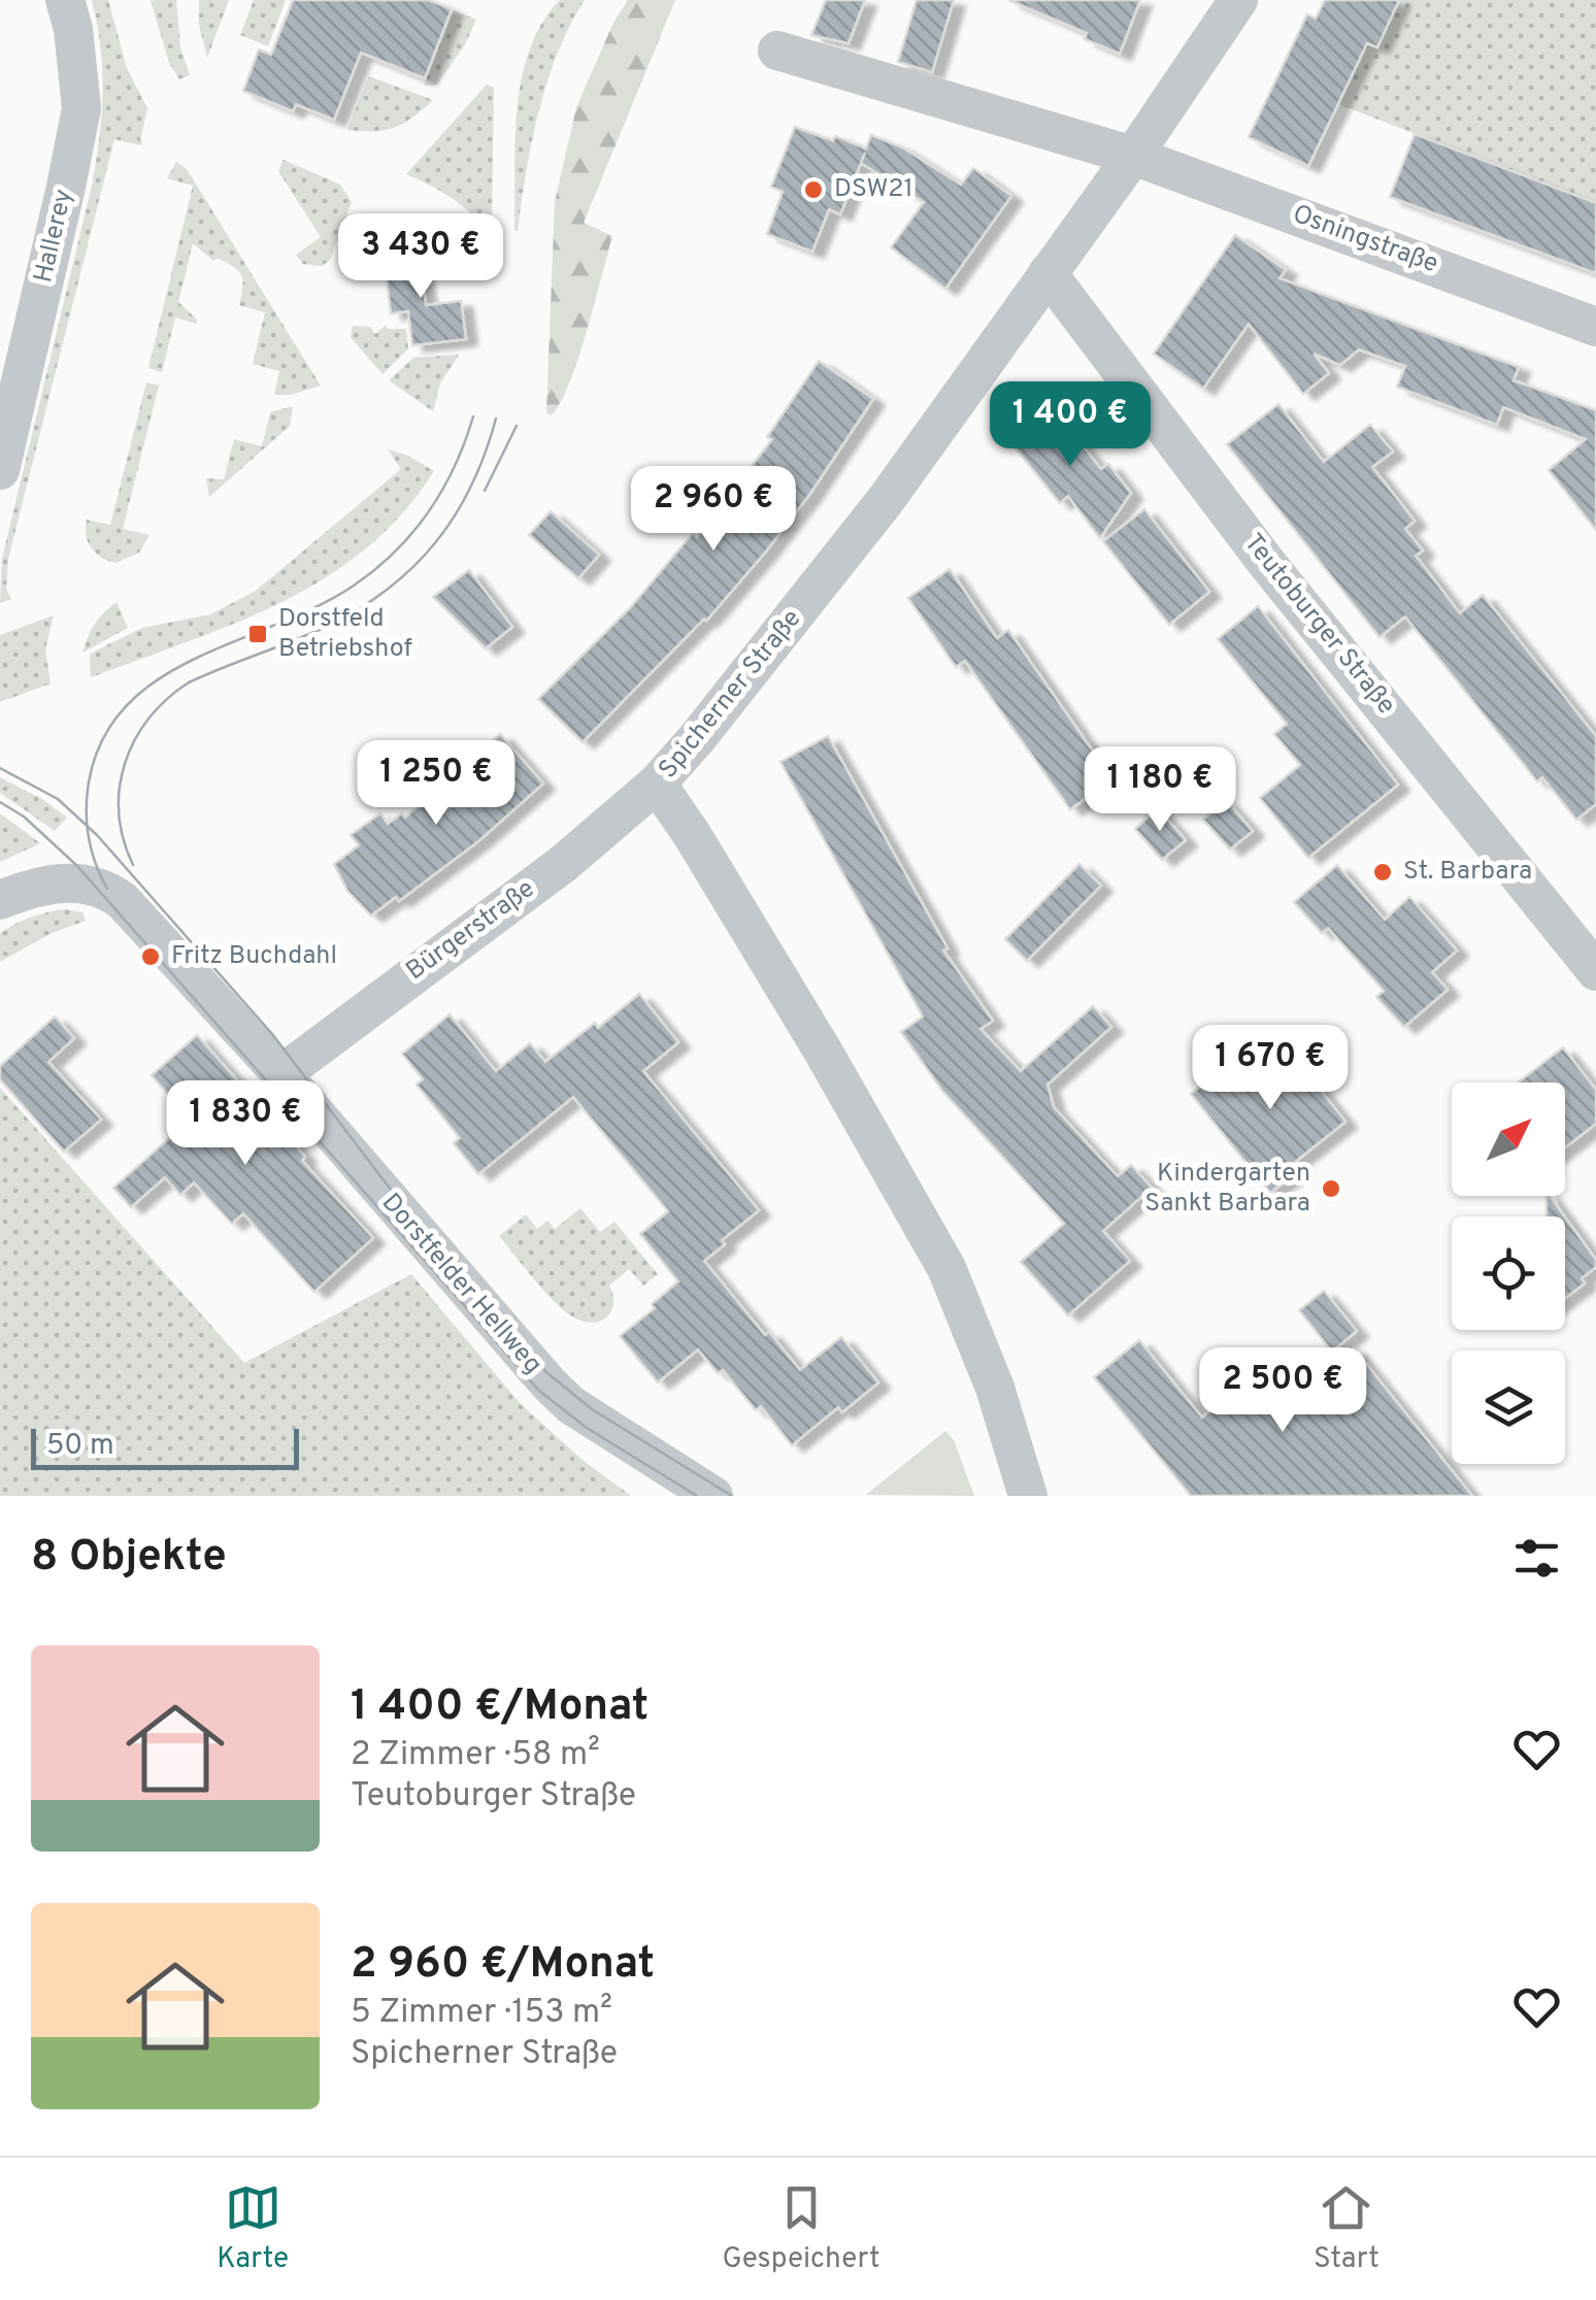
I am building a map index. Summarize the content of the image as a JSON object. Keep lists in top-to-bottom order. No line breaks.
{"streets":{"street":["Hallerey","Osningstraße","Teutoburger Straße","Spicherner Straße","Bürgerstraße","Dorstfelder Hellweg"]},"crossings":[["Osningstraße","Spicherner Straße"],["Teutoburger Straße","Spicherner Straße"],["Spicherner Straße","Bürgerstraße"],["Bürgerstraße","Dorstfelder Hellweg"]],"places":{"other":["DSW21","St. Barbara","Fritz Buchdahl","Kindergarten Sankt Barbara"],"transit":["Dorstfeld Betriebshof"]},"scale_bar":"50 m","north":"top right","page":{"price":["3 430 €","1 400 €","2 960 €","1 250 €","1 180 €","1 670 €","1 830 €","2 500 €"],"scale":"50 m","heading":"8 Objekte","list":[{"name":"1 400 €/Monat","note":"2 Zimmer · 58 m² · Teutoburger Straße"},{"name":"2 960 €/Monat","note":"5 Zimmer · 153 m² · Spicherner Straße"}],"tabs":["Karte","Gespeichert","Start"]}}
